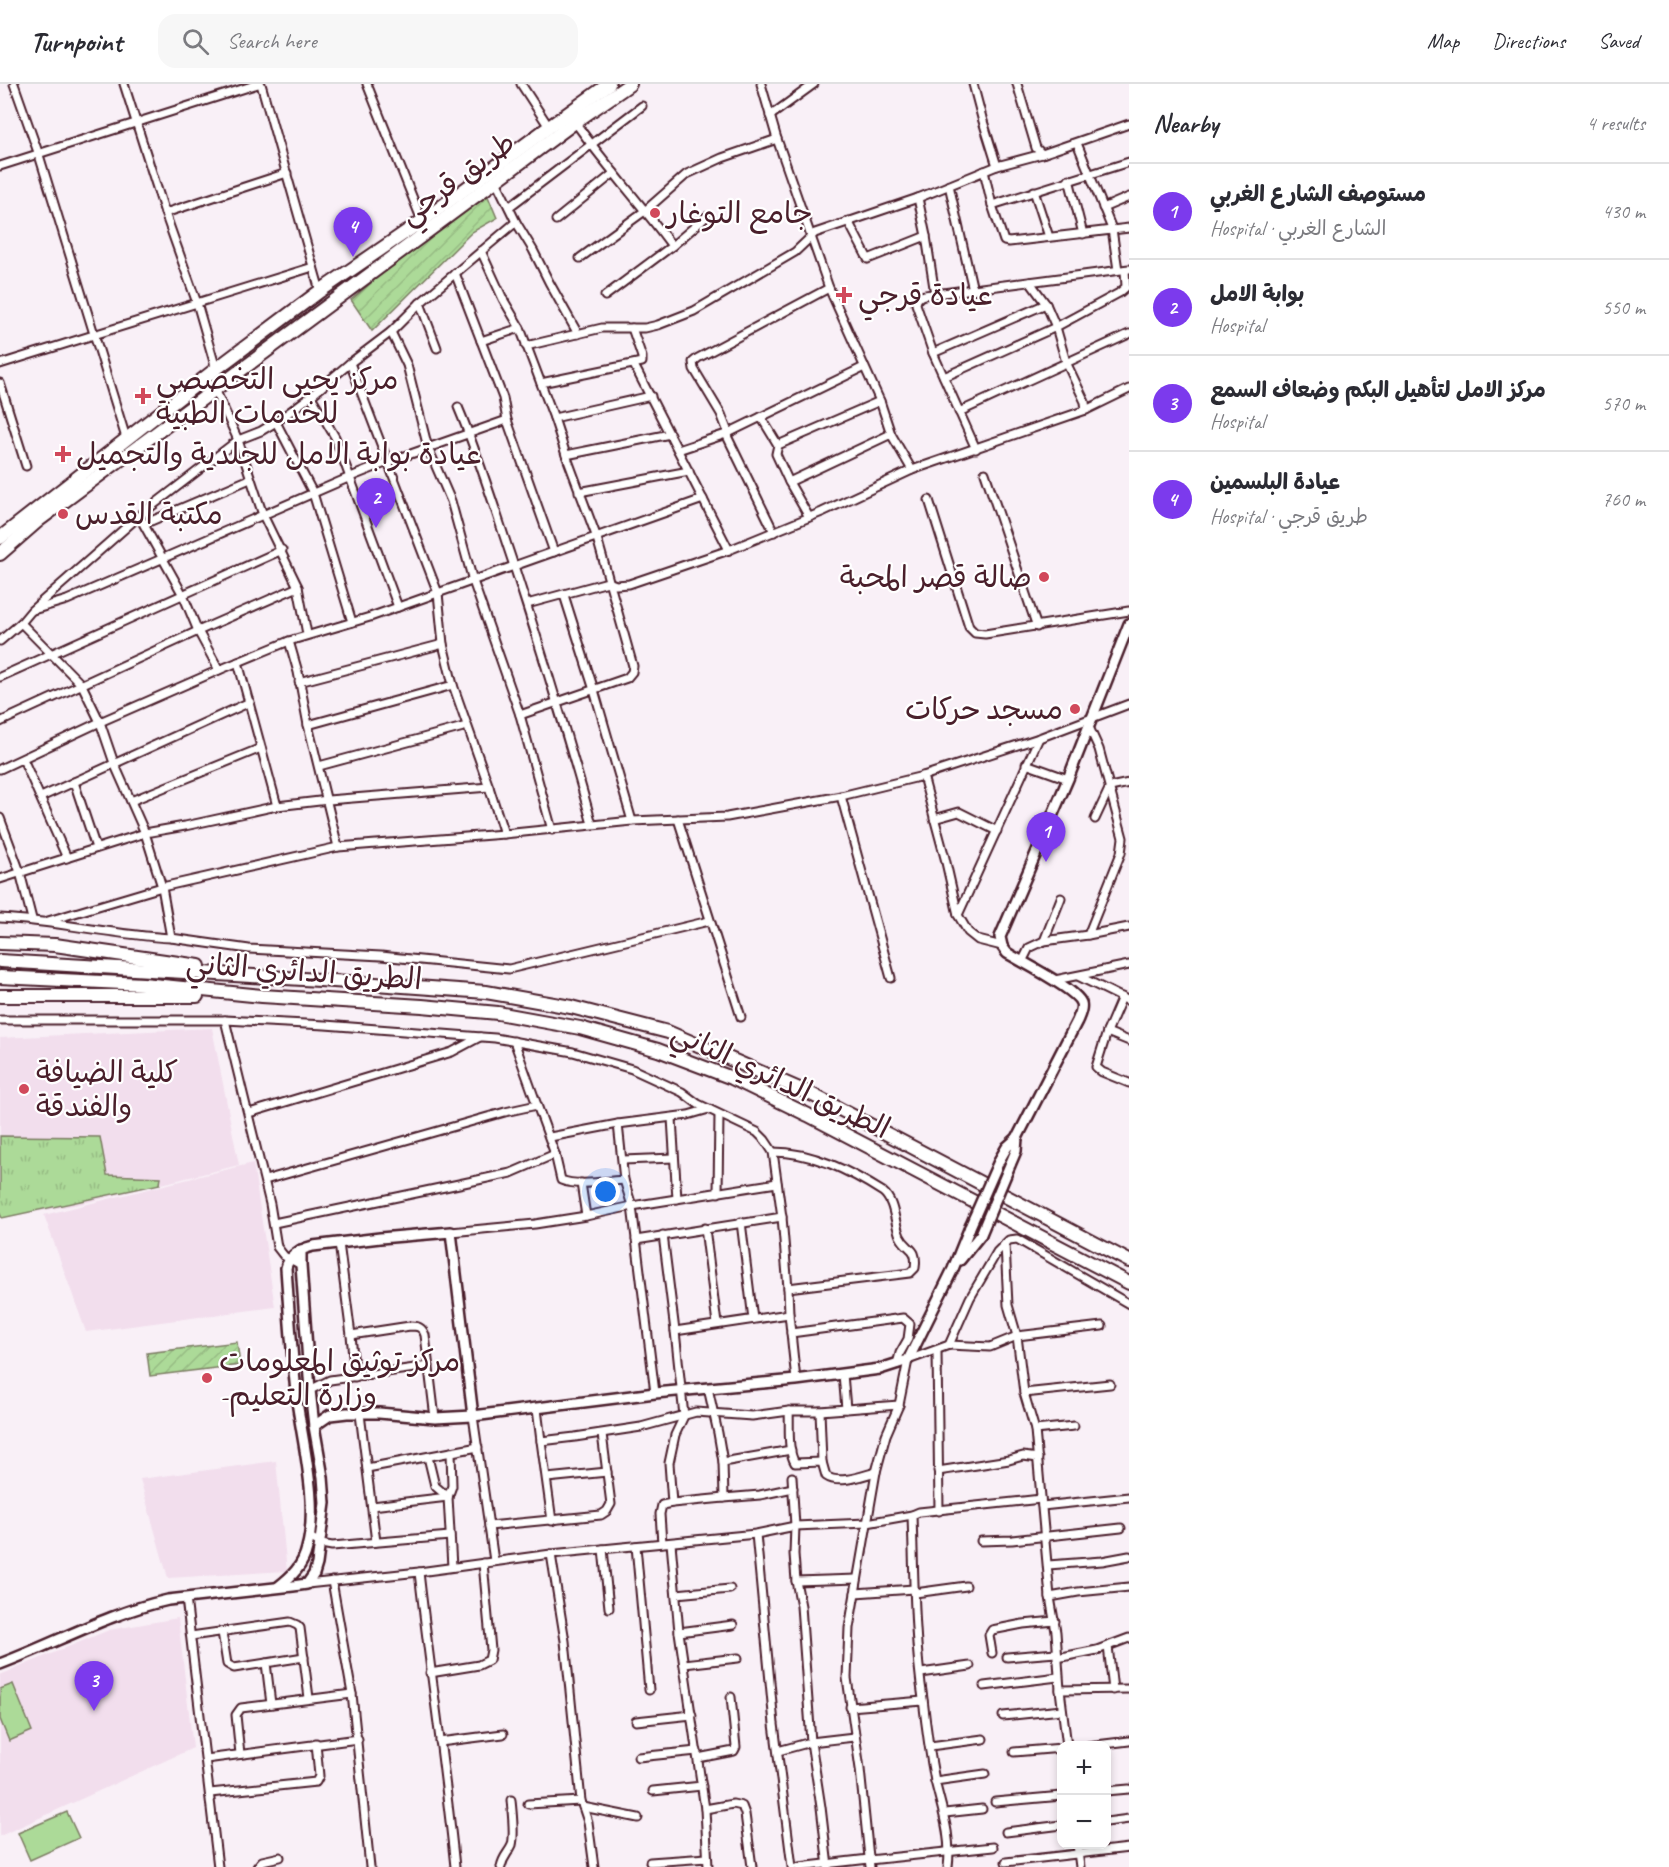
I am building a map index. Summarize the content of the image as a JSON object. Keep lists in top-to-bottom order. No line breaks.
{"streets":{"highway":["طريق قرجي","الطريق الدائري الثاني"]},"places":{"other":["جامع التوغار","مكتبة القدس","صالة قصر المحبة","مسجد حركات","كلية الضيافة والفندقة","مركز توثيق المعلومات -وزارة التعليم"],"health":["عيادة قرجي","مركز يحيى التخصصي للخدمات الطبية","عيادة بوابة الامل للجلدية والتجميل"]},"page":{"header":"Turnpoint","search":"Search here","nav":["Map","Directions","Saved"],"heading":["Nearby","4 results"],"list":[{"mark":"1","name":"مستوصف الشارع الغربي","note":"Hospital · الشارع الغربي","value":"430 m"},{"mark":"2","name":"بوابة الامل","note":"Hospital","value":"550 m"},{"mark":"3","name":"مركز الامل لتأهيل البكم وضعاف السمع","note":"Hospital","value":"570 m"},{"mark":"4","name":"عيادة البلسمين","note":"Hospital · طريق قرجي","value":"760 m"}],"pins":["4","2","1","3"],"map_buttons":["+","−"]}}
